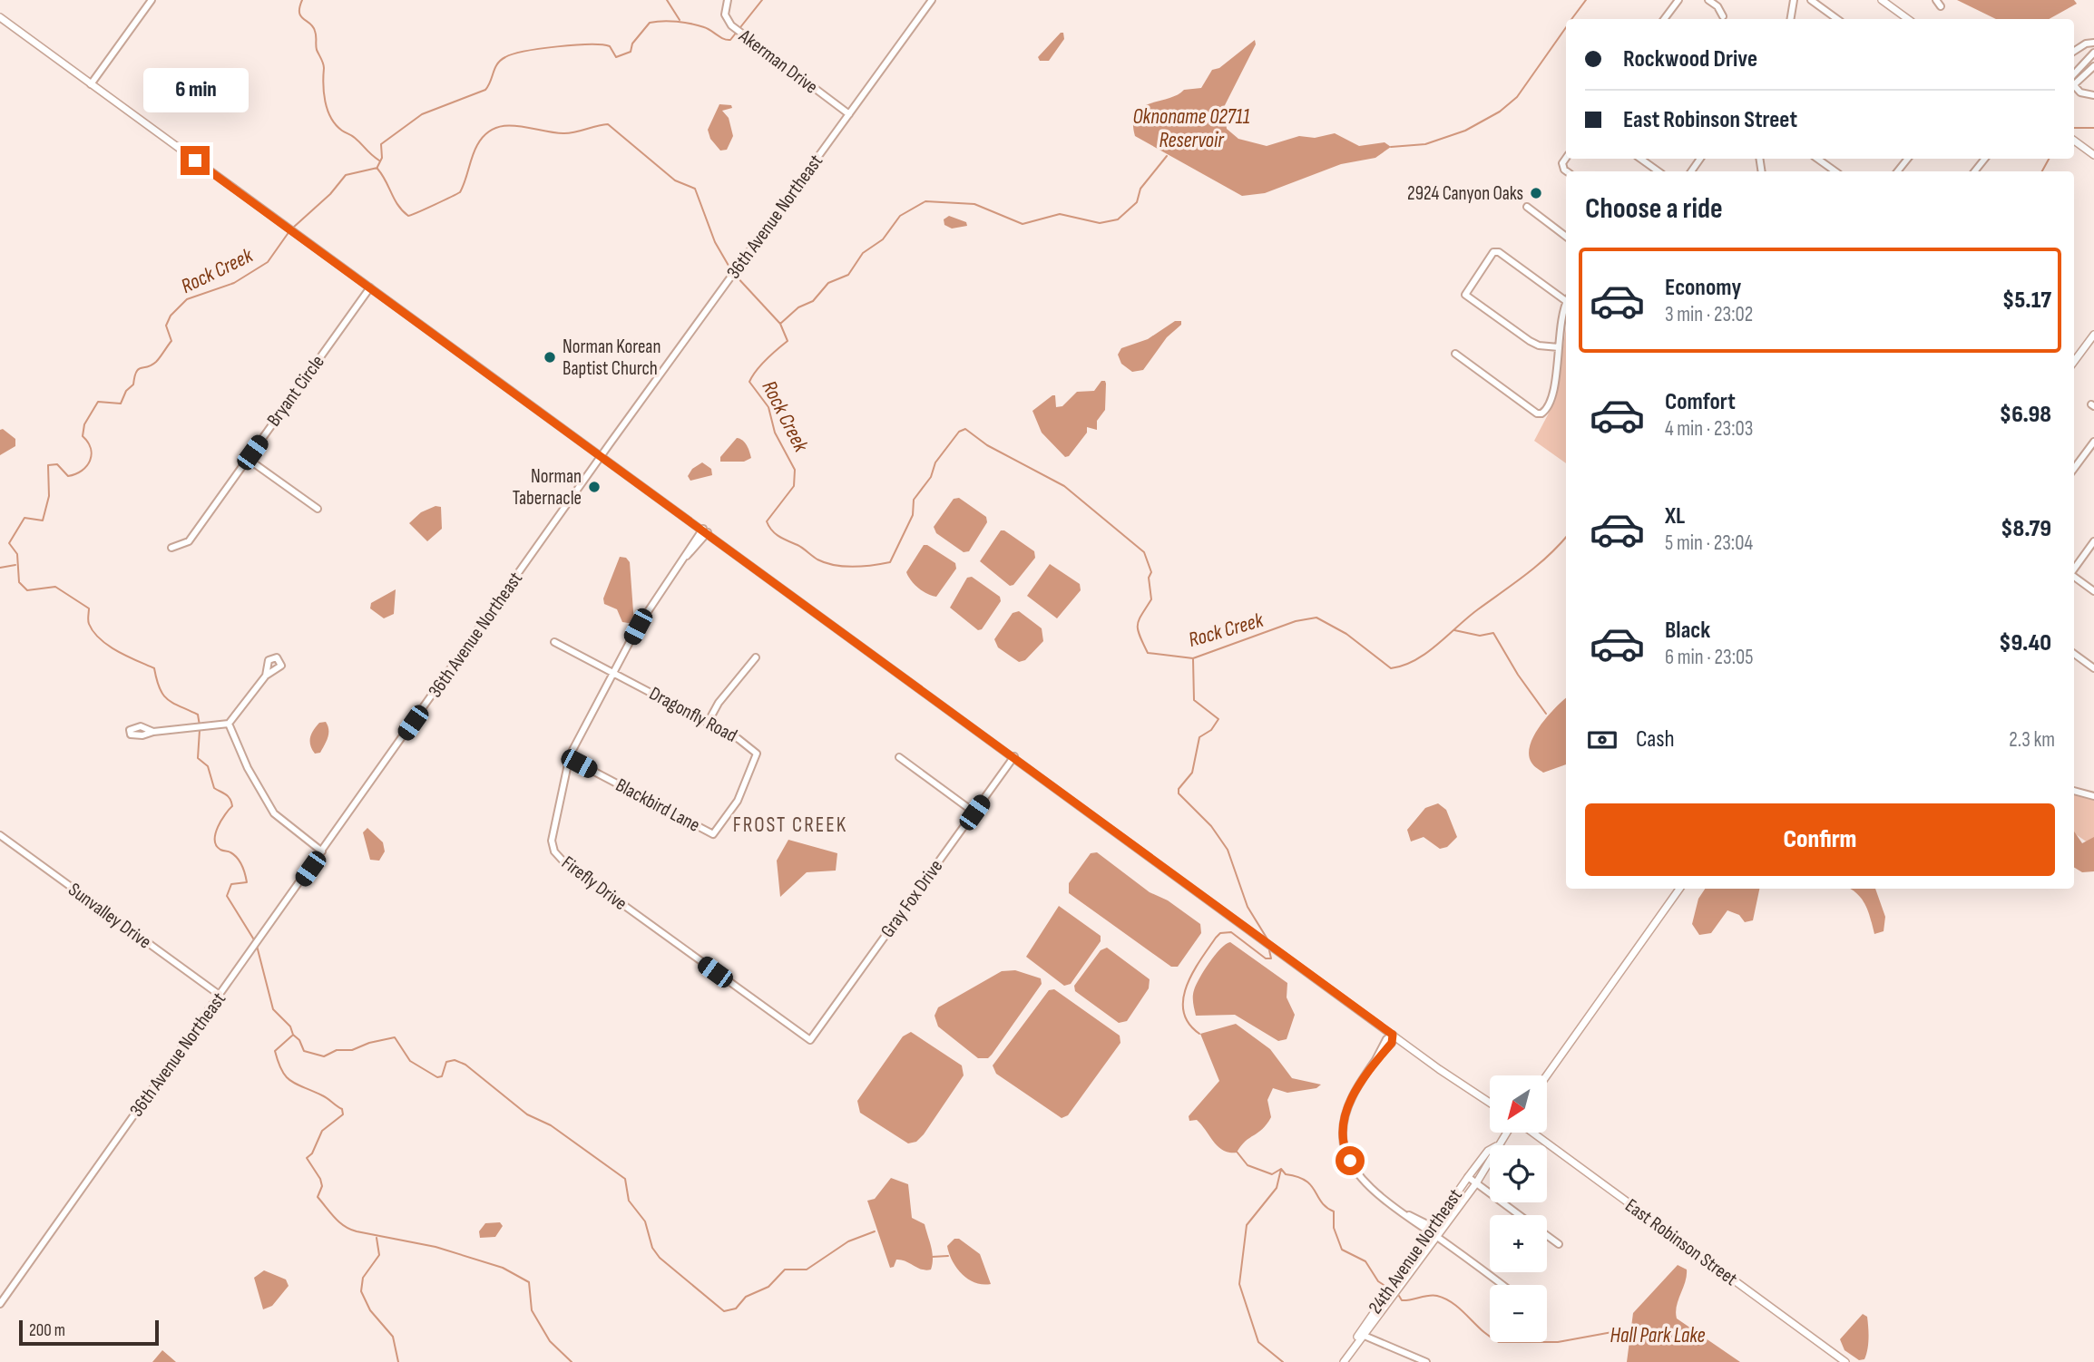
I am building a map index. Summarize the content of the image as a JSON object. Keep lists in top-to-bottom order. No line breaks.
{"streets":{"street":["Akerman Drive","36th Avenue Northeast","Bryant Circle","Dragonfly Road","Blackbird Lane","Firefly Drive","Gray Fox Drive","Sunvalley Drive","East Robinson Street","24th Avenue Northeast"]},"crossings":[["Akerman Drive","36th Avenue Northeast"],["36th Avenue Northeast","Sunvalley Drive"],["Dragonfly Road","Blackbird Lane"],["Dragonfly Road","Firefly Drive"],["Blackbird Lane","Firefly Drive"],["Firefly Drive","Gray Fox Drive"]],"districts":["FROST CREEK"],"water":["Oknoname 02711 Reservoir","Rock Creek","Hall Park Lake"],"places":["2924 Canyon Oaks","Norman Korean Baptist Church","Norman Tabernacle"],"scale_bar":"200 m","north":"bottom left","page":{"banner":["Rockwood Drive","East Robinson Street"],"bubble":"6 min","heading":"Choose a ride","list":[{"name":"Economy","note":"3 min · 23:02","value":"$5.17"},{"name":"Comfort","note":"4 min · 23:03","value":"$6.98"},{"name":"XL","note":"5 min · 23:04","value":"$8.79"},{"name":"Black","note":"6 min · 23:05","value":"$9.40"}],"pay":["Cash","2.3 km"],"buttons":"Confirm","map_buttons":["+","−"],"scale":"200 m"}}
